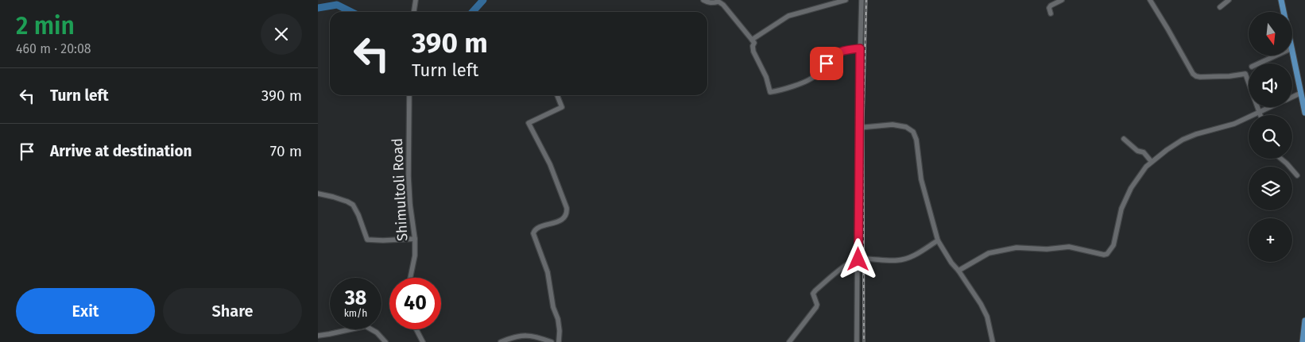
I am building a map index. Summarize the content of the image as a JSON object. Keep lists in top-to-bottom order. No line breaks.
{"streets":{"street":["Shimultoli Road"]},"north":"bottom","page":{"heading":["2 min","460 m · 20:08"],"map_buttons":"+","turn":["390 m","Turn left"],"list":[{"name":"Turn left","value":"390 m"},{"name":"Arrive at destination","value":"70 m"}],"speed":"38 km/h","limit":"40","buttons":["Exit","Share"]}}
